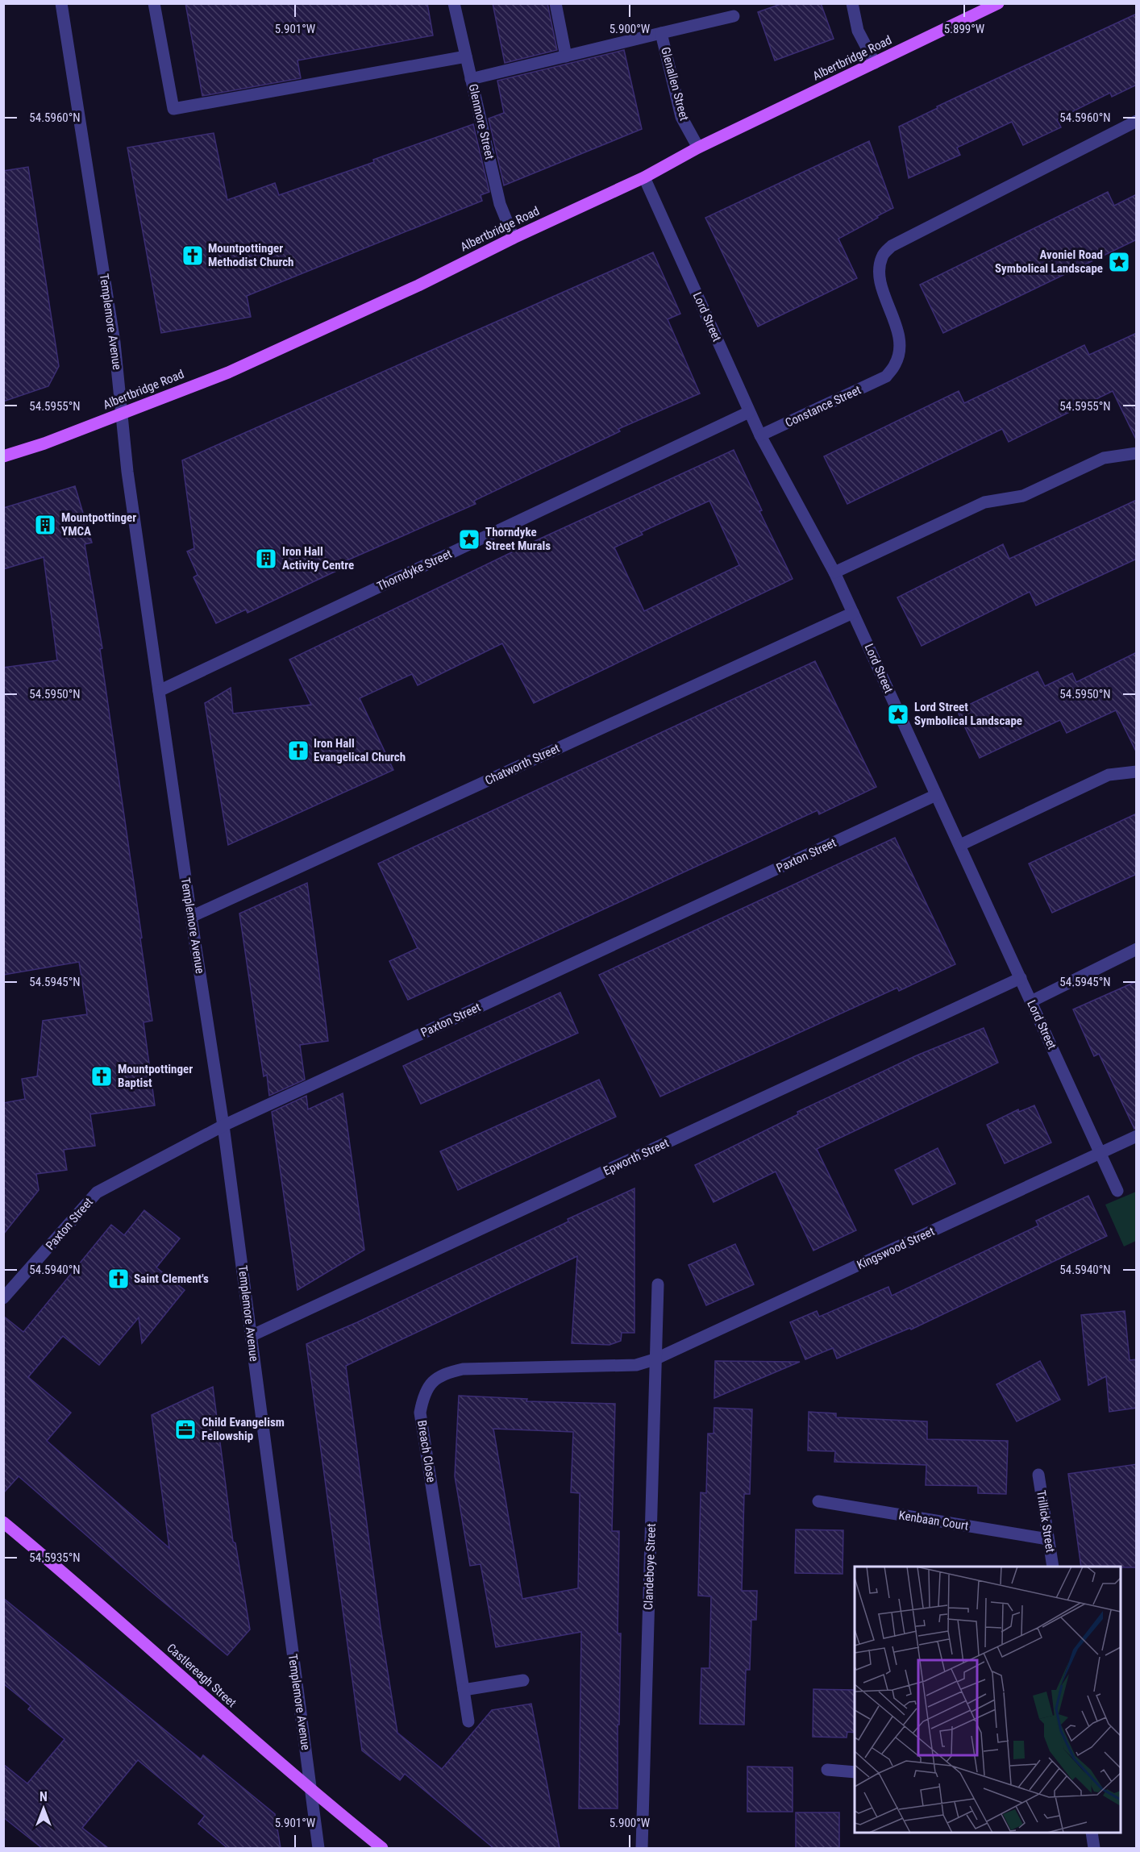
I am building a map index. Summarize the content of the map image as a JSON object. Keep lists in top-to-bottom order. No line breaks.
{"streets":{"main road":["Albertbridge Road","Castlereagh Street"],"street":["Glenallen Street","Glenmore Street","Lord Street","Templemore Avenue","Constance Street","Thorndyke Street","Chatworth Street","Paxton Street","Epworth Street","Kingswood Street","Breach Close","Kenbaan Court","Trillick Street","Clandeboye Street"]},"crossings":[["Albertbridge Road","Glenallen Street"],["Albertbridge Road","Glenmore Street"],["Albertbridge Road","Lord Street"],["Albertbridge Road","Templemore Avenue"],["Lord Street","Constance Street"],["Lord Street","Thorndyke Street"],["Lord Street","Chatworth Street"],["Lord Street","Paxton Street"],["Lord Street","Epworth Street"],["Lord Street","Kingswood Street"],["Templemore Avenue","Thorndyke Street"],["Templemore Avenue","Chatworth Street"],["Templemore Avenue","Paxton Street"],["Templemore Avenue","Epworth Street"],["Templemore Avenue","Castlereagh Street"],["Kingswood Street","Breach Close"],["Kingswood Street","Clandeboye Street"],["Breach Close","Clandeboye Street"],["Kenbaan Court","Trillick Street"]],"places":{"church":["Mountpottinger Methodist Church","Iron Hall Evangelical Church","Mountpottinger Baptist","Saint Clement's"],"place":["Avoniel Road Symbolical Landscape","Thorndyke Street Murals","Lord Street Symbolical Landscape"],"building":["Mountpottinger YMCA","Iron Hall Activity Centre"],"office":["Child Evangelism Fellowship"]},"north":"top","coordinates":["5.901°W","5.900°W","5.899°W","54.5960°N","54.5955°N","54.5950°N","54.5945°N","54.5940°N","54.5935°N"]}
